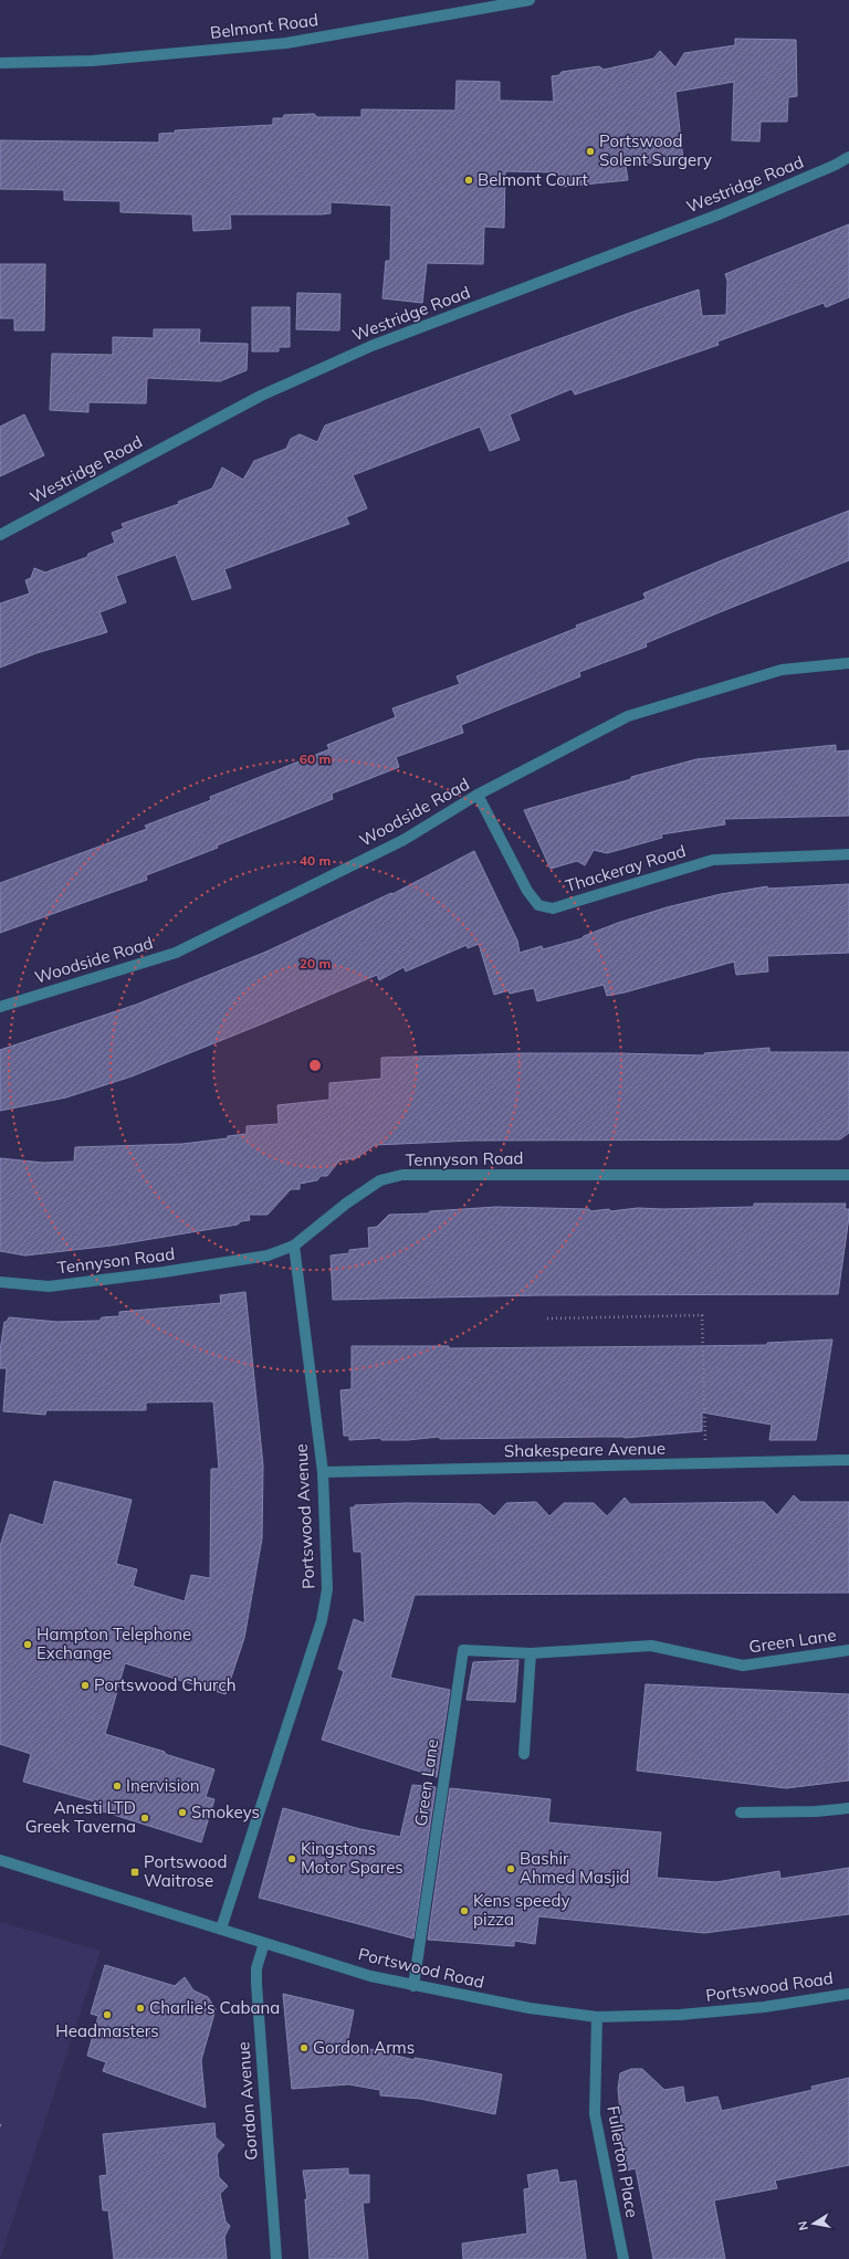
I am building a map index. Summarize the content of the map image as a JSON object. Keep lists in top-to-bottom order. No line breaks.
{"streets":{"street":["Belmont Road","Westridge Road","Woodside Road","Thackeray Road","Tennyson Road","Shakespeare Avenue","Portswood Avenue","Green Lane","Portswood Road","Gordon Avenue","Fullerton Place"]},"crossings":[["Woodside Road","Thackeray Road"],["Tennyson Road","Portswood Avenue"],["Shakespeare Avenue","Portswood Avenue"],["Portswood Avenue","Portswood Road"],["Green Lane","Portswood Road"],["Portswood Road","Gordon Avenue"],["Portswood Road","Fullerton Place"]],"places":{"other":["Portswood Solent Surgery","Belmont Court","Hampton Telephone Exchange","Portswood Church","Inervision","Smokeys","Anesti LTD Greek Taverna","Kingstons Motor Spares","Bashir Ahmed Masjid","Kens speedy pizza","Charlie's Cabana","Headmasters","Gordon Arms"],"transit":["Portswood Waitrose"]},"north":"left","rings":["60 m","40 m","20 m"]}
